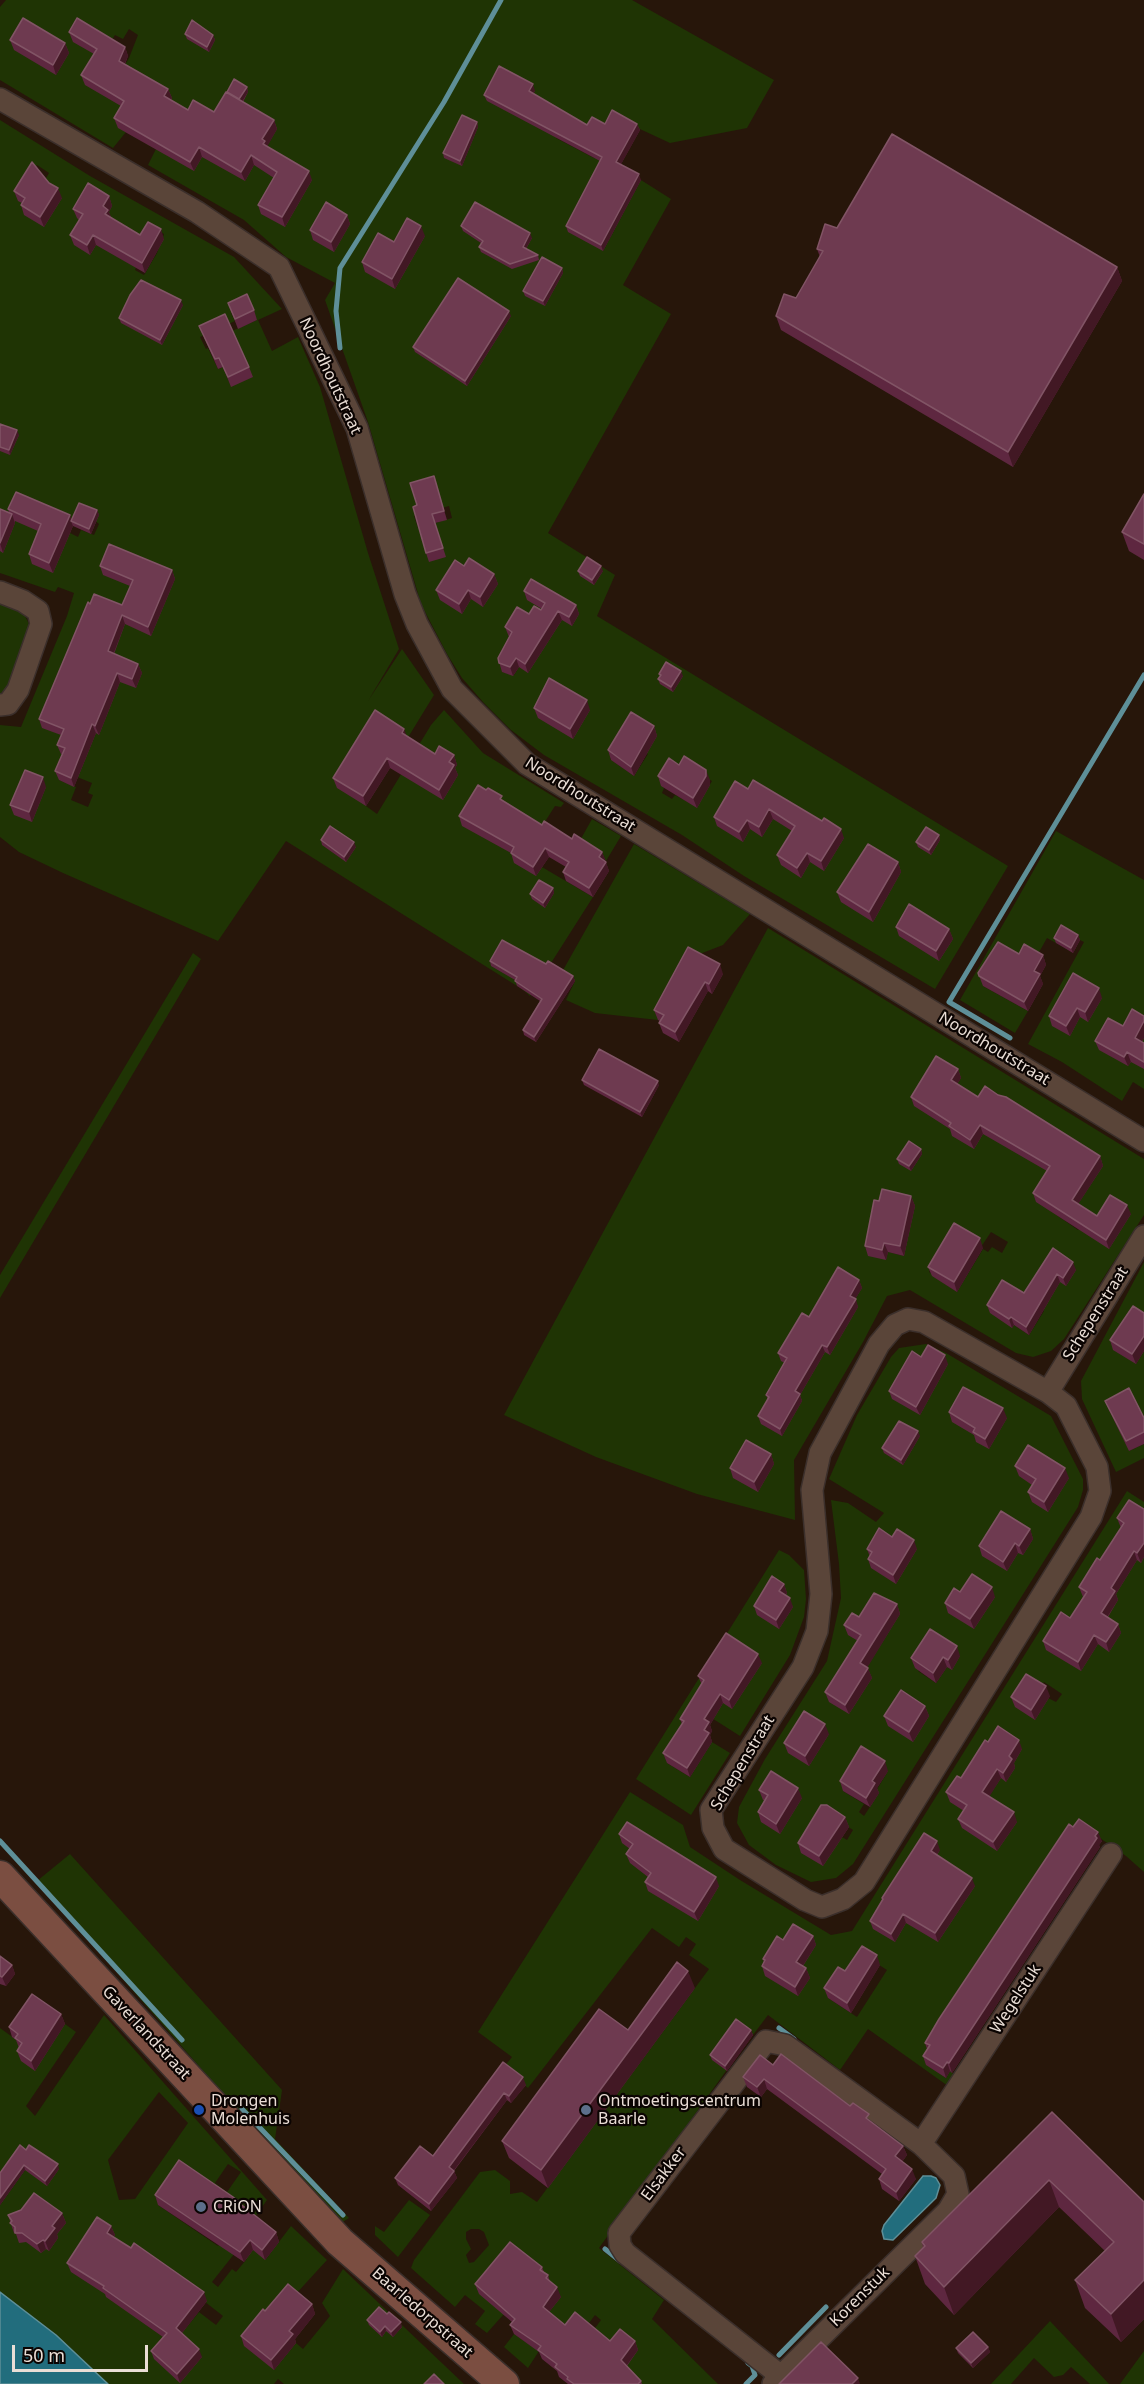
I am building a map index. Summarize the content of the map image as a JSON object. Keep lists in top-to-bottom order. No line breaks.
{"streets":{"main road":["Gaverlandstraat","Baarledorpstraat"],"street":["Noordhoutstraat","Schepenstraat","Wegelstuk","Elsakker","Korenstuk"]},"crossings":[["Wegelstuk","Elsakker"],["Gaverlandstraat","Baarledorpstraat"],["Elsakker","Korenstuk"]],"places":["Drongen Molenhuis","Ontmoetingscentrum Baarle","CRiON"],"scale_bar":"50 m"}
